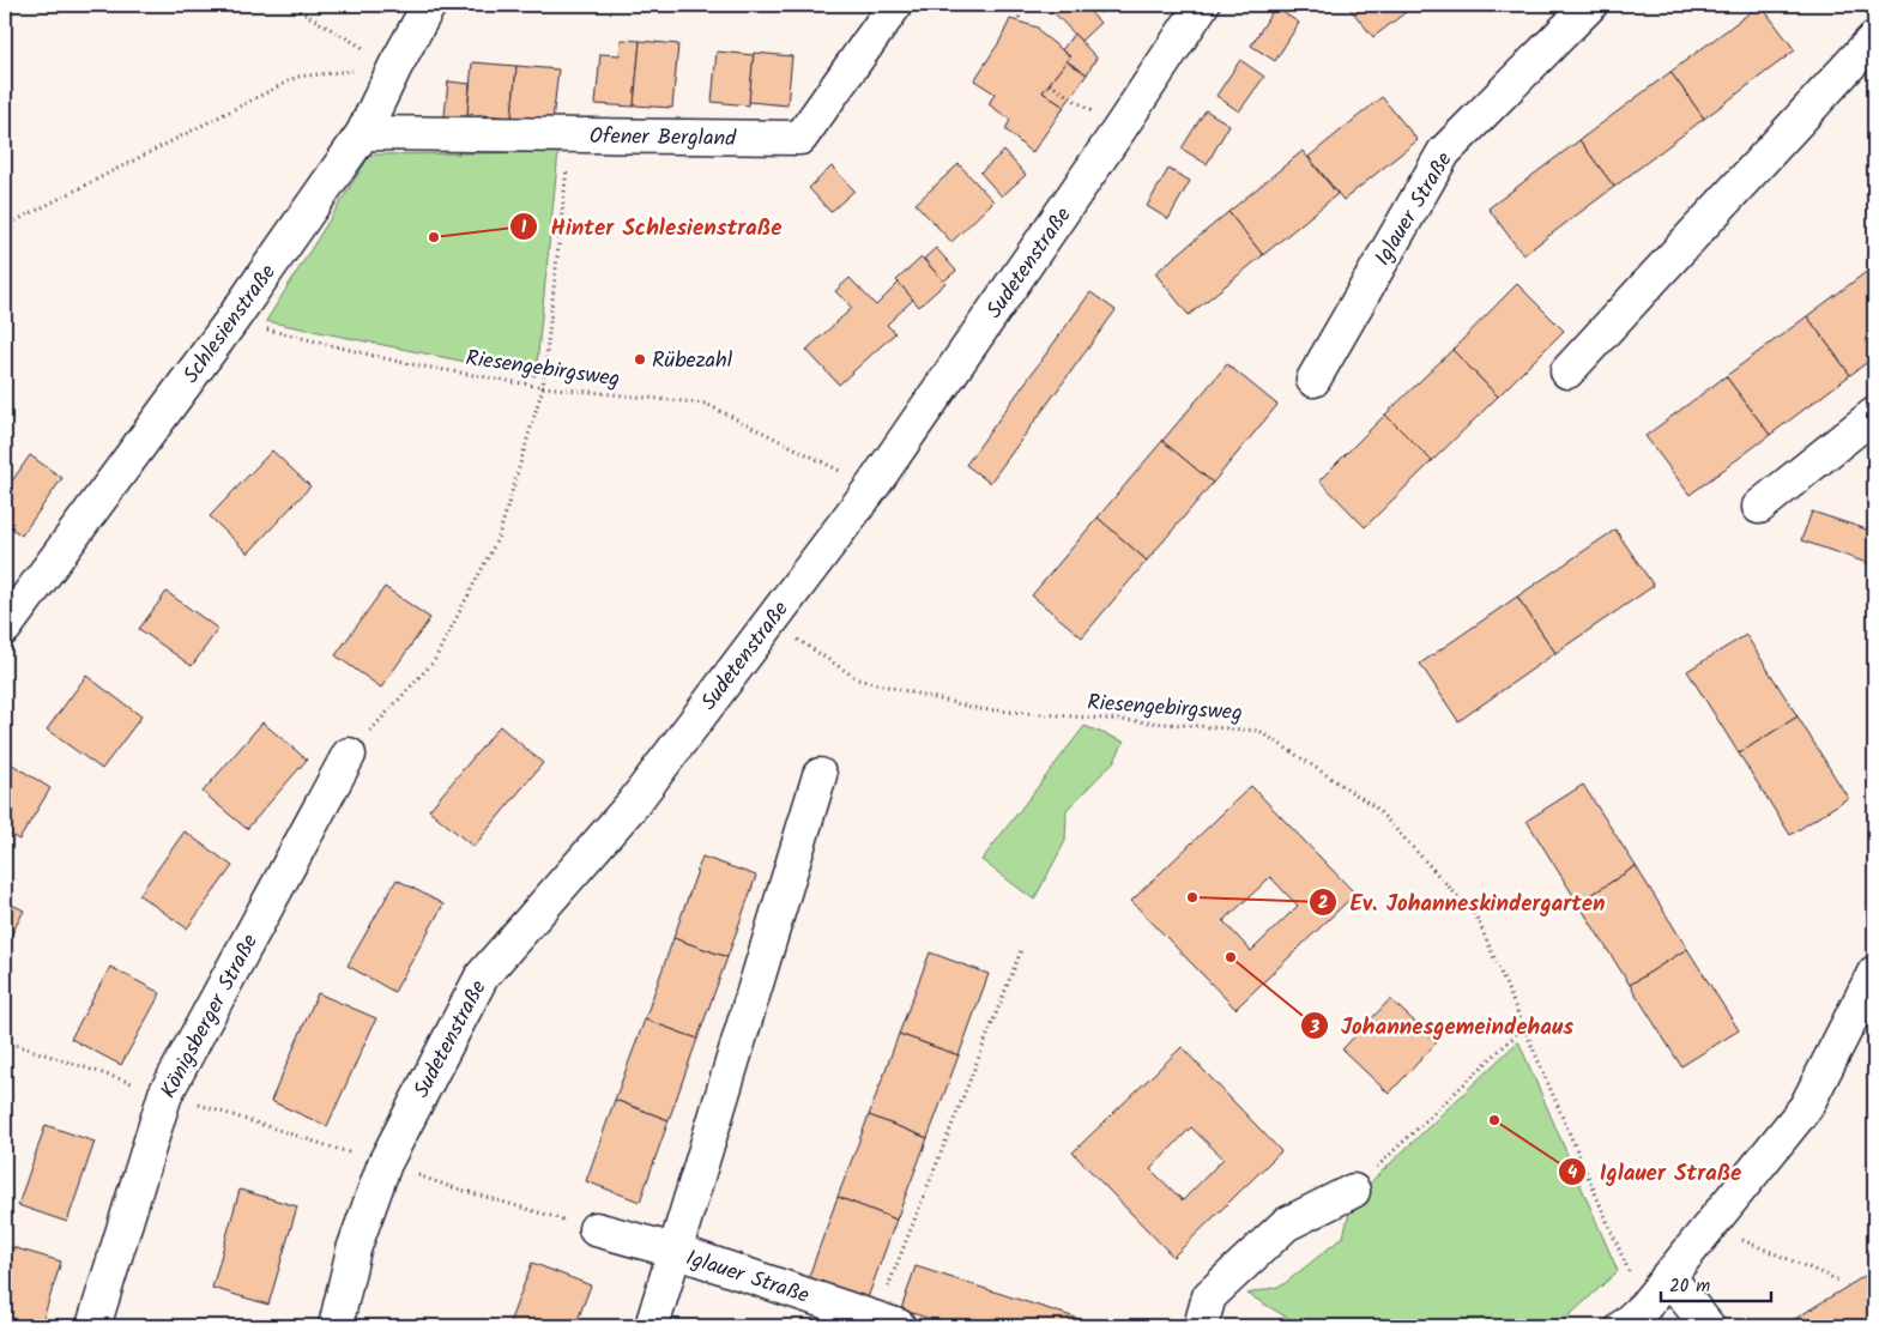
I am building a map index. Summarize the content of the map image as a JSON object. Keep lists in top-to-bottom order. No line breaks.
{"streets":{"street":["Ofener Bergland","Iglauer Straße","Sudetenstraße","Schlesienstraße","Königsberger Straße"],"path":["Riesengebirgsweg"]},"crossings":[["Ofener Bergland","Schlesienstraße"],["Sudetenstraße","Riesengebirgsweg"],["Schlesienstraße","Riesengebirgsweg"]],"places":["Hinter Schlesienstraße","Rübezahl","Ev. Johanneskindergarten","Johannesgemeindehaus","Iglauer Straße"],"scale_bar":"20 m"}
